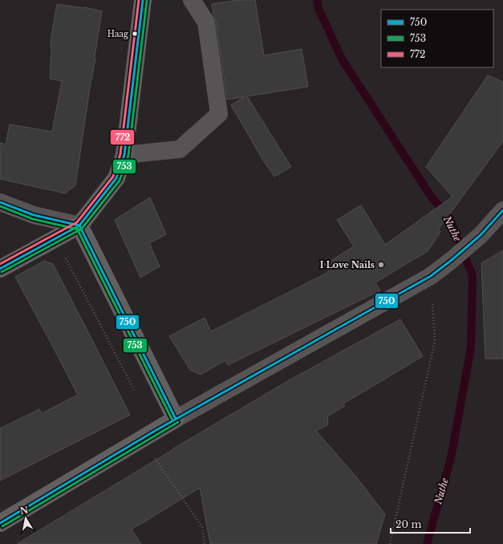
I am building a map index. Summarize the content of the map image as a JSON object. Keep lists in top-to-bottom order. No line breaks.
{"water":["Nuthe"],"places":["Haag","I Love Nails"],"lines":["transit line 750","transit line 772","transit line 753"],"legend":["750","753","772"],"scale_bar":"20 m","north":"top"}
